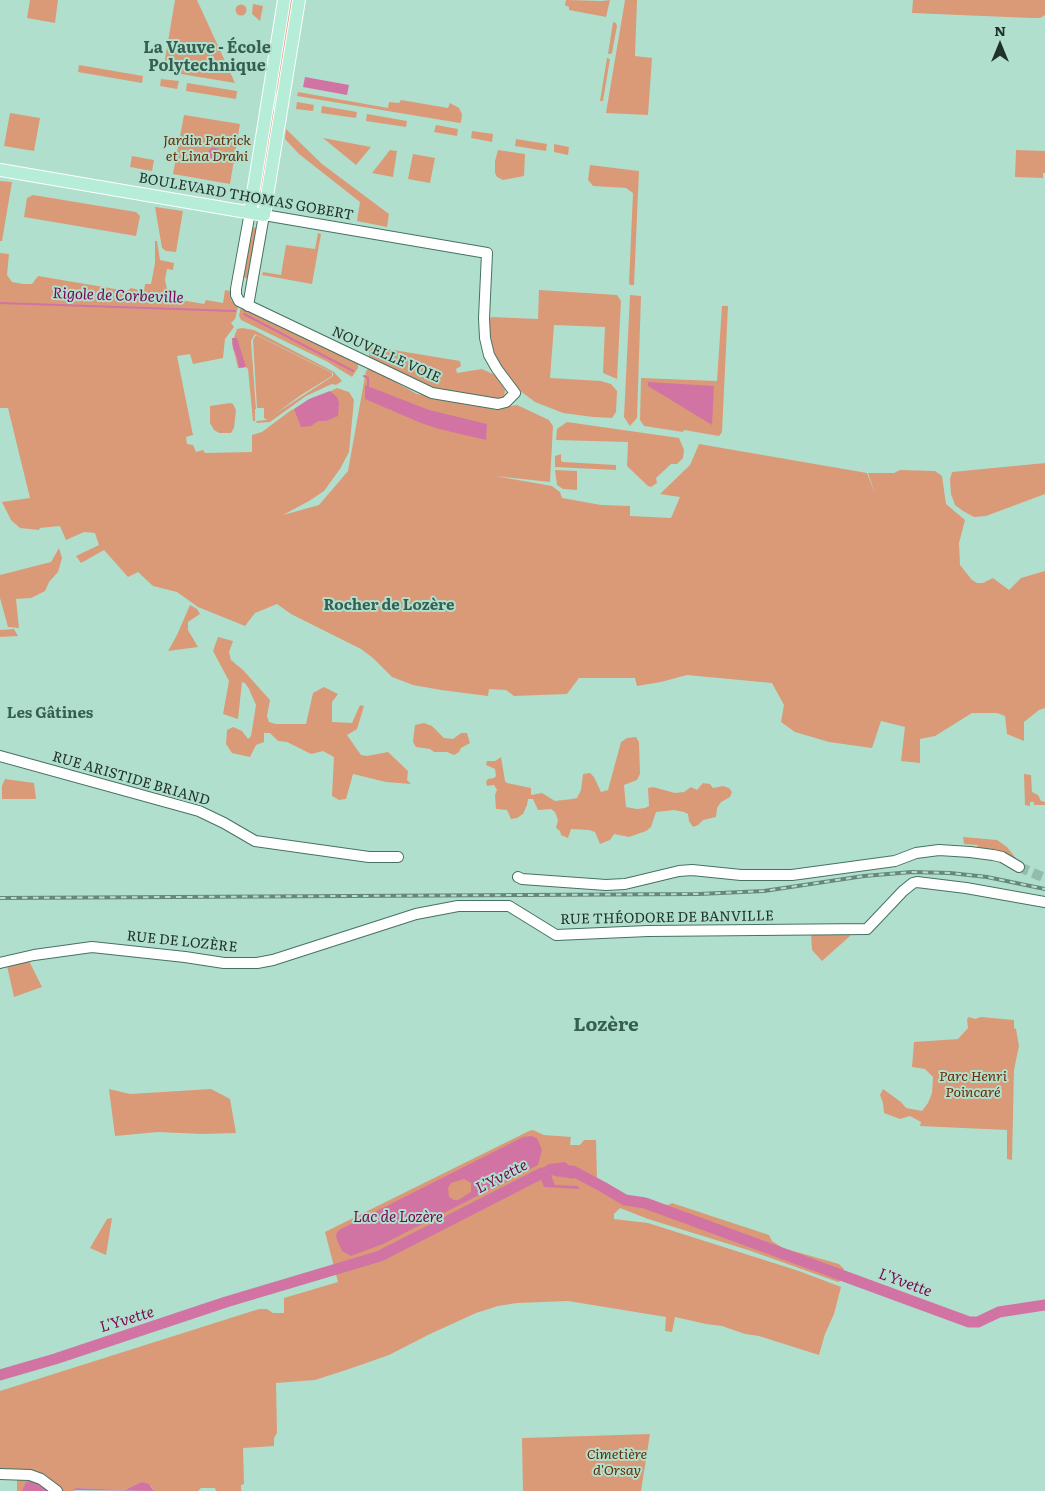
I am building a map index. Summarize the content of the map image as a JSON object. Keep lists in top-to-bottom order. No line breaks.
{"streets":{"main road":["BOULEVARD THOMAS GOBERT"],"street":["NOUVELLE VOIE","RUE ARISTIDE BRIAND","RUE THÉODORE DE BANVILLE","RUE DE LOZÈRE"]},"crossings":[["BOULEVARD THOMAS GOBERT","NOUVELLE VOIE"],["RUE THÉODORE DE BANVILLE","RUE DE LOZÈRE"]],"districts":["La Vauve - École Polytechnique","Rocher de Lozère","Les Gâtines","Lozère"],"water":["Rigole de Corbeville","L'Yvette","Lac de Lozère"],"parks":["Jardin Patrick et Lina Drahi","Parc Henri Poincaré","Cimetière d'Orsay"],"north":"top"}
